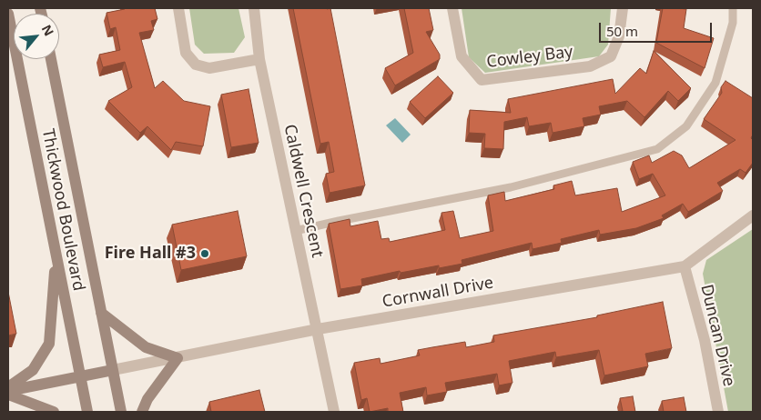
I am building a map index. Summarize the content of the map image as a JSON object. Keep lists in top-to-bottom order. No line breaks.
{"streets":{"main road":["Thickwood Boulevard"],"street":["Cowley Bay","Caldwell Crescent","Cornwall Drive","Duncan Drive"]},"crossings":[["Caldwell Crescent","Cornwall Drive"],["Thickwood Boulevard","Cornwall Drive"],["Cornwall Drive","Duncan Drive"]],"places":["Fire Hall #3"],"scale_bar":"50 m","north":"top right"}
